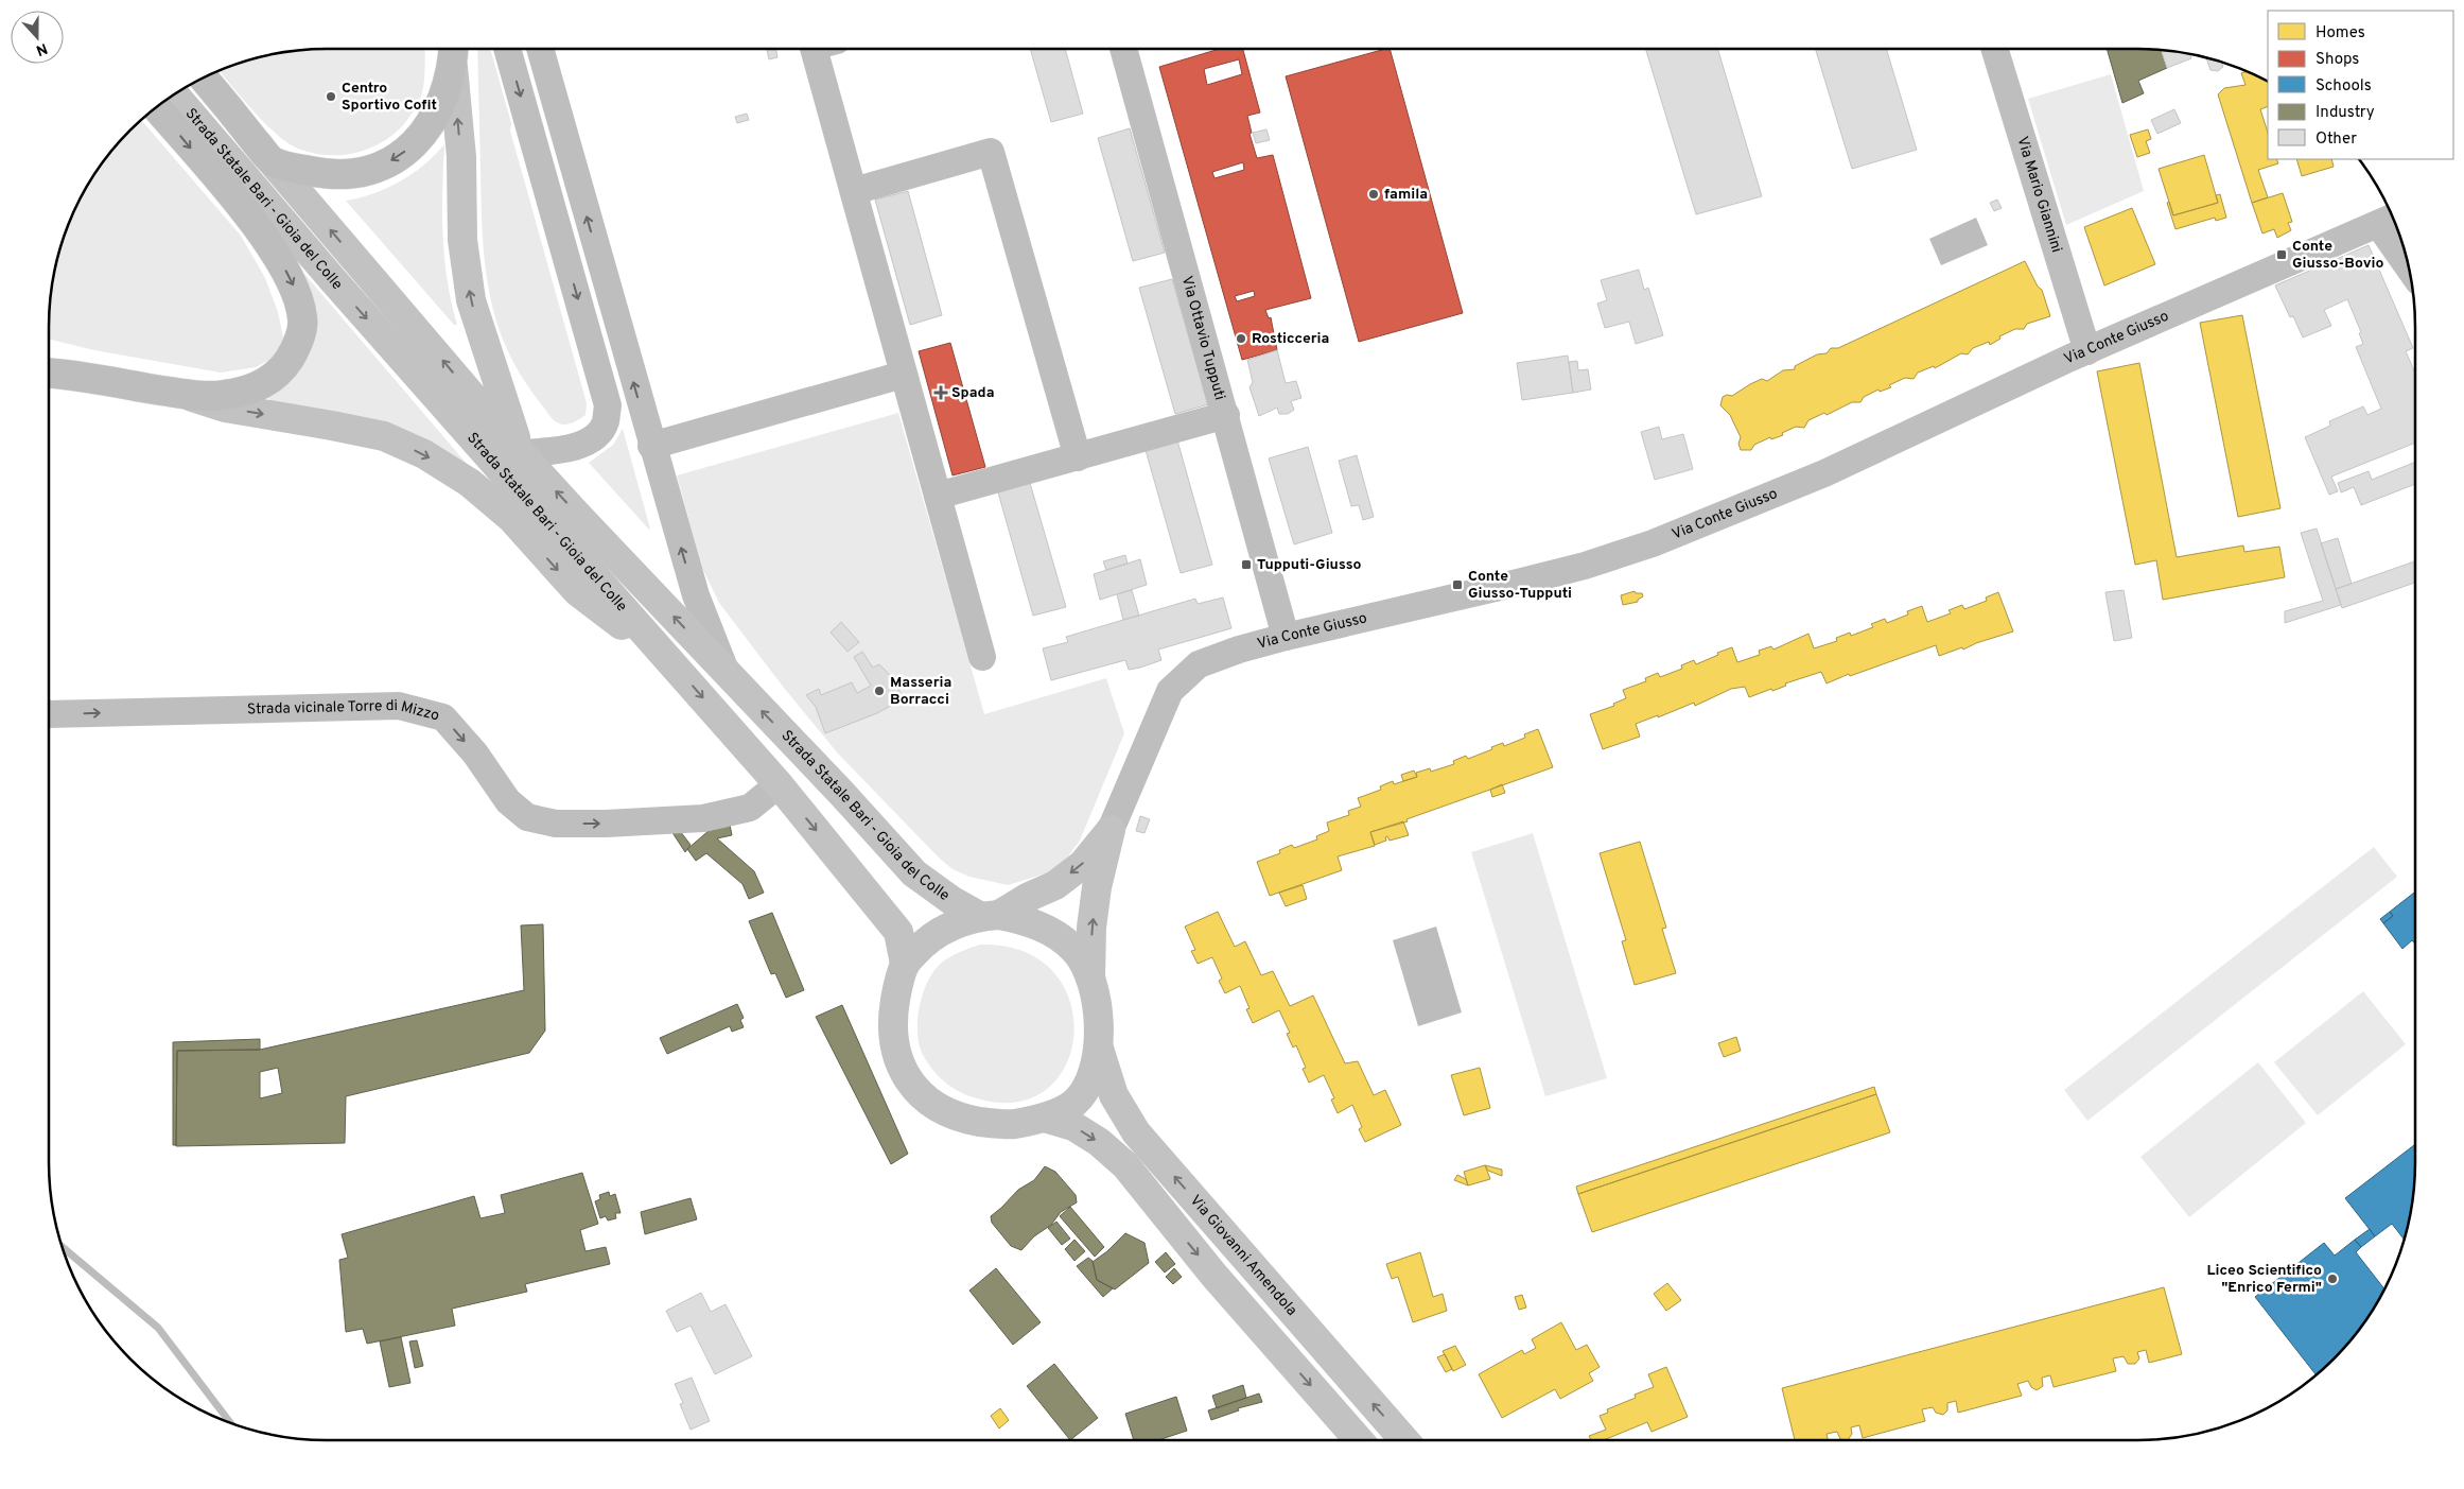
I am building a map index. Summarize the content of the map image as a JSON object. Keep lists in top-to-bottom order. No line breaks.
{"streets":{"main road":["Strada Statale Bari - Gioia del Colle","Via Giovanni Amendola"],"street":["Via Mario Giannini","Via Ottavio Tupputi","Via Conte Giusso","Strada vicinale Torre di Mizzo"]},"crossings":[["Via Mario Giannini","Via Conte Giusso"],["Strada Statale Bari - Gioia del Colle","Strada vicinale Torre di Mizzo"],["Strada Statale Bari - Gioia del Colle","Via Giovanni Amendola"],["Via Ottavio Tupputi","Via Conte Giusso"]],"one_way":["Strada vicinale Torre di Mizzo"],"places":{"other":["Centro Sportivo Cofit","famila","Rosticceria","Masseria Borracci","Liceo Scientifico \"Enrico Fermi\""],"transit":["Conte Giusso-Bovio","Tupputi-Giusso","Conte Giusso-Tupputi"],"health":["Spada"]},"legend":["Homes","Shops","Schools","Industry","Other"],"north":"bottom"}
